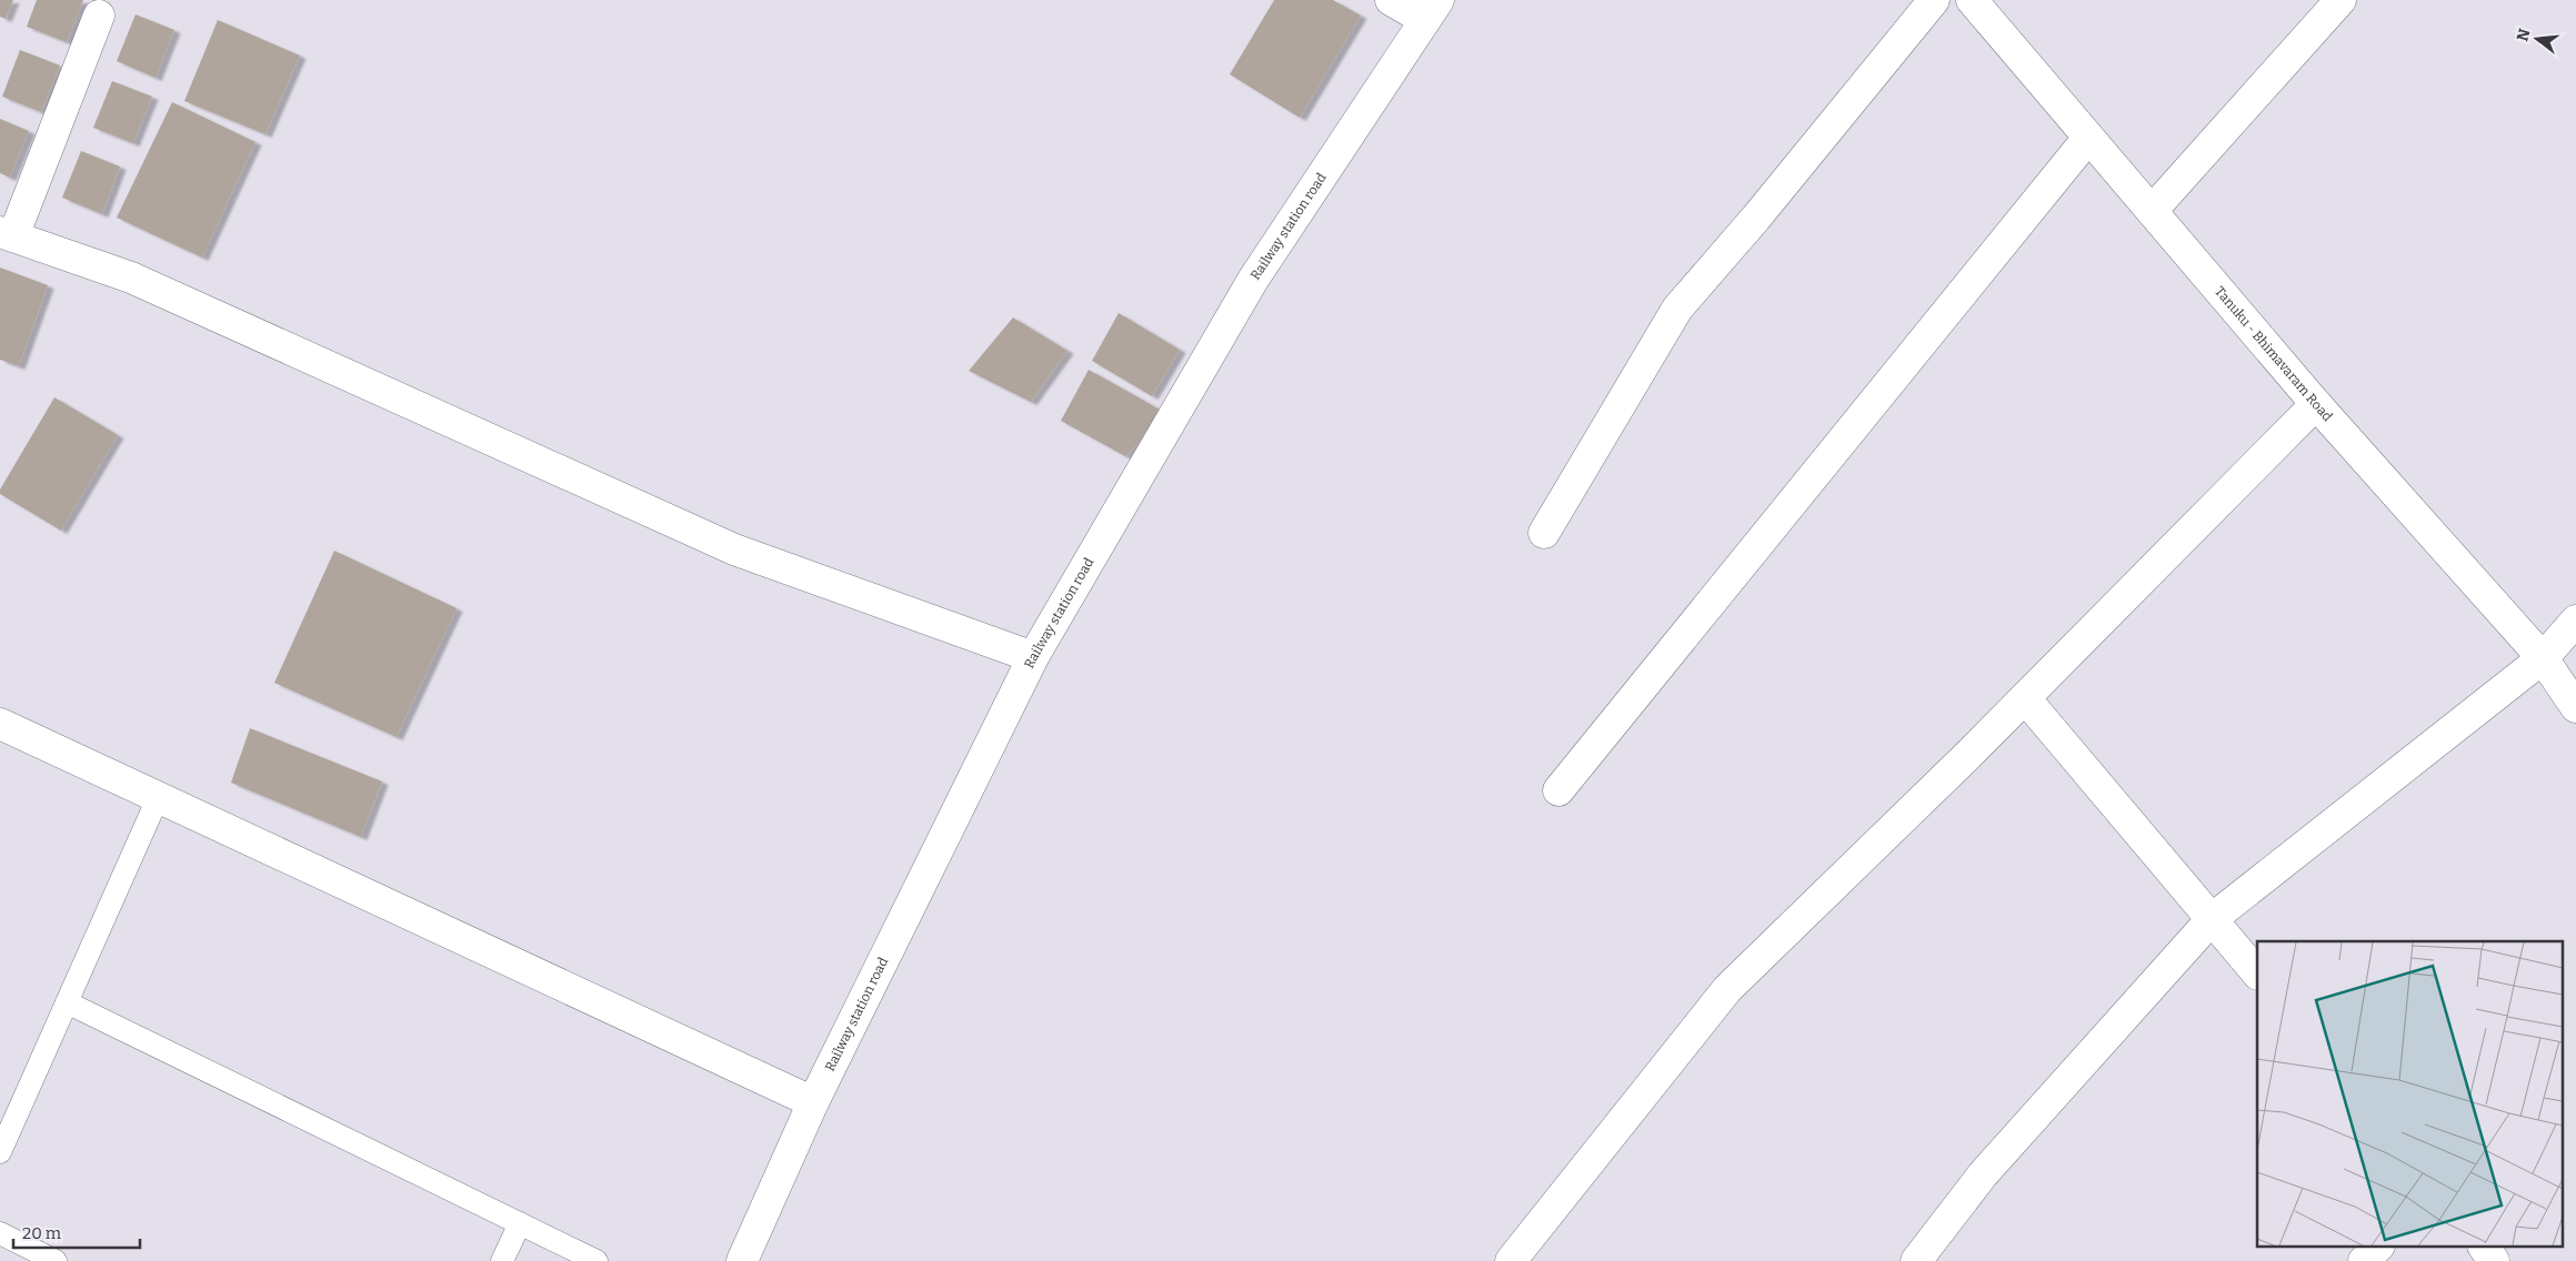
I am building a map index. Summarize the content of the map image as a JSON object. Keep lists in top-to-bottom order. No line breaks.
{"streets":{"street":["Railway station road","Tanuku - Bhimavaram Road"]},"scale_bar":"20 m","north":"left"}
